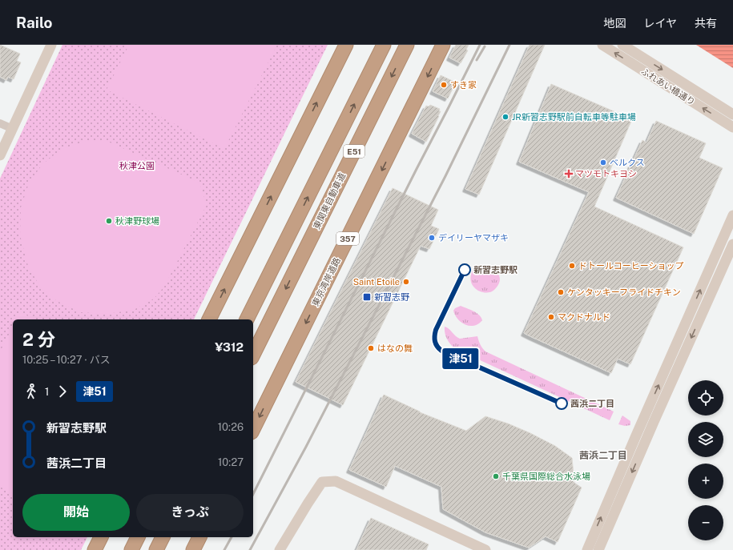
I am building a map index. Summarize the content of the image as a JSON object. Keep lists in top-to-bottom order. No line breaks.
{"streets":{"highway":["E51","東関東自動車道","357","東京湾岸道路"],"street":["ふれあい橋通り"]},"districts":["茜浜二丁目"],"parks":["秋津公園"],"places":{"other":["すき家","JR新習志野駅前自転車等駐車場","ベルクス","秋津野球場","デイリーヤマザキ","ドトールコーヒーショップ","新習志野駅","Saint Etoile","ケンタッキーフライドチキン","マクドナルド","はなの舞","茜浜二丁目","千葉県国際総合水泳場"],"health":["マツモトキヨシ"],"transit":["新習志野"]},"lines":["bus line 津51"],"page":{"header":"Railo","nav":["地図","レイヤ","共有"],"on_map":"津51","heading":["2 分","10:25 – 10:27 · バス","¥312"],"legs":["1","津51"],"map_buttons":["+","−"],"list":[{"name":"新習志野駅","value":"10:26"},{"name":"茜浜二丁目","value":"10:27"}],"buttons":["開始","きっぷ"]}}
